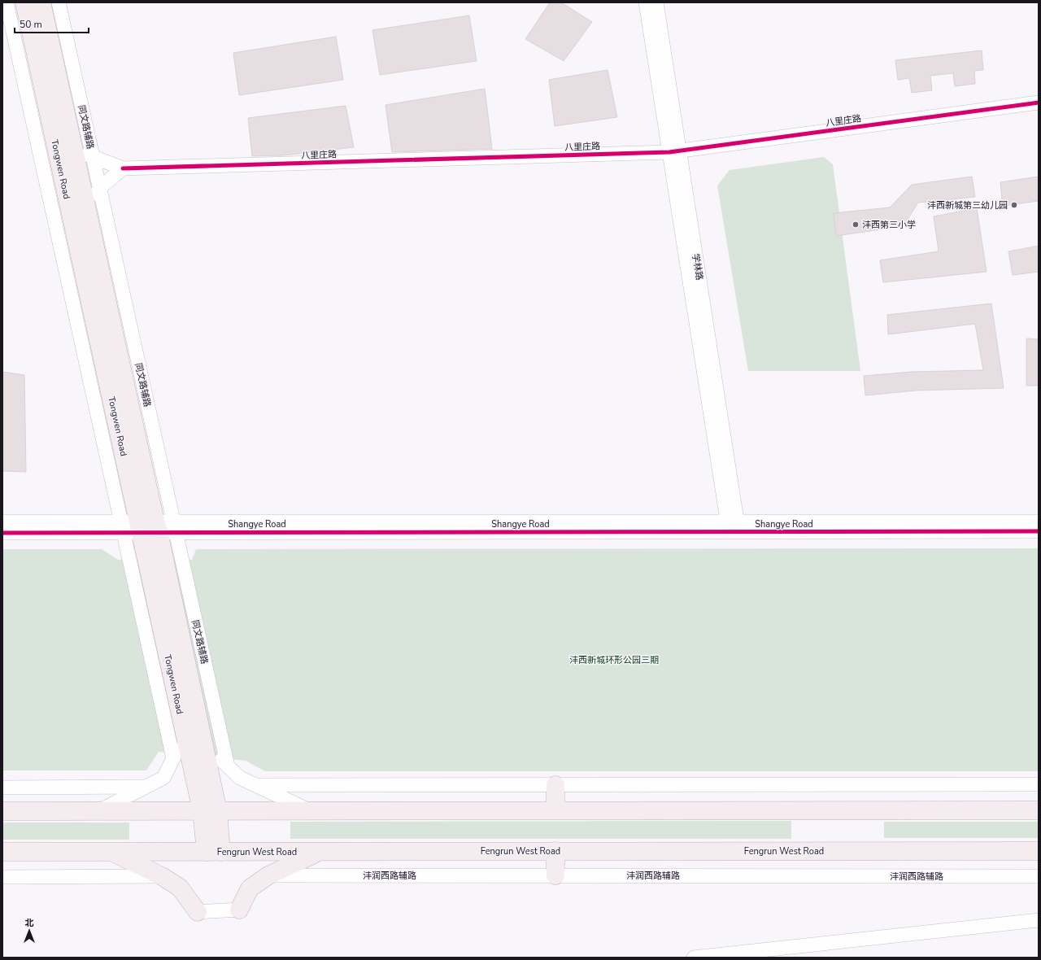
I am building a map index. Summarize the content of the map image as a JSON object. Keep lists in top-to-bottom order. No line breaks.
{"streets":{"main road":["Tongwen Road","Fengrun West Road"],"street":["八里庄路","同文路辅路","学林路","Shangye Road","沣润西路辅路"]},"crossings":[["八里庄路","学林路"],["同文路辅路","Tongwen Road"],["同文路辅路","Shangye Road"],["Tongwen Road","Shangye Road"],["Tongwen Road","Fengrun West Road"],["学林路","Shangye Road"]],"parks":["沣西新城环形公园三期"],"places":["沣西新城第三幼儿园","沣西第三小学"],"scale_bar":"50 m","north":"top"}
